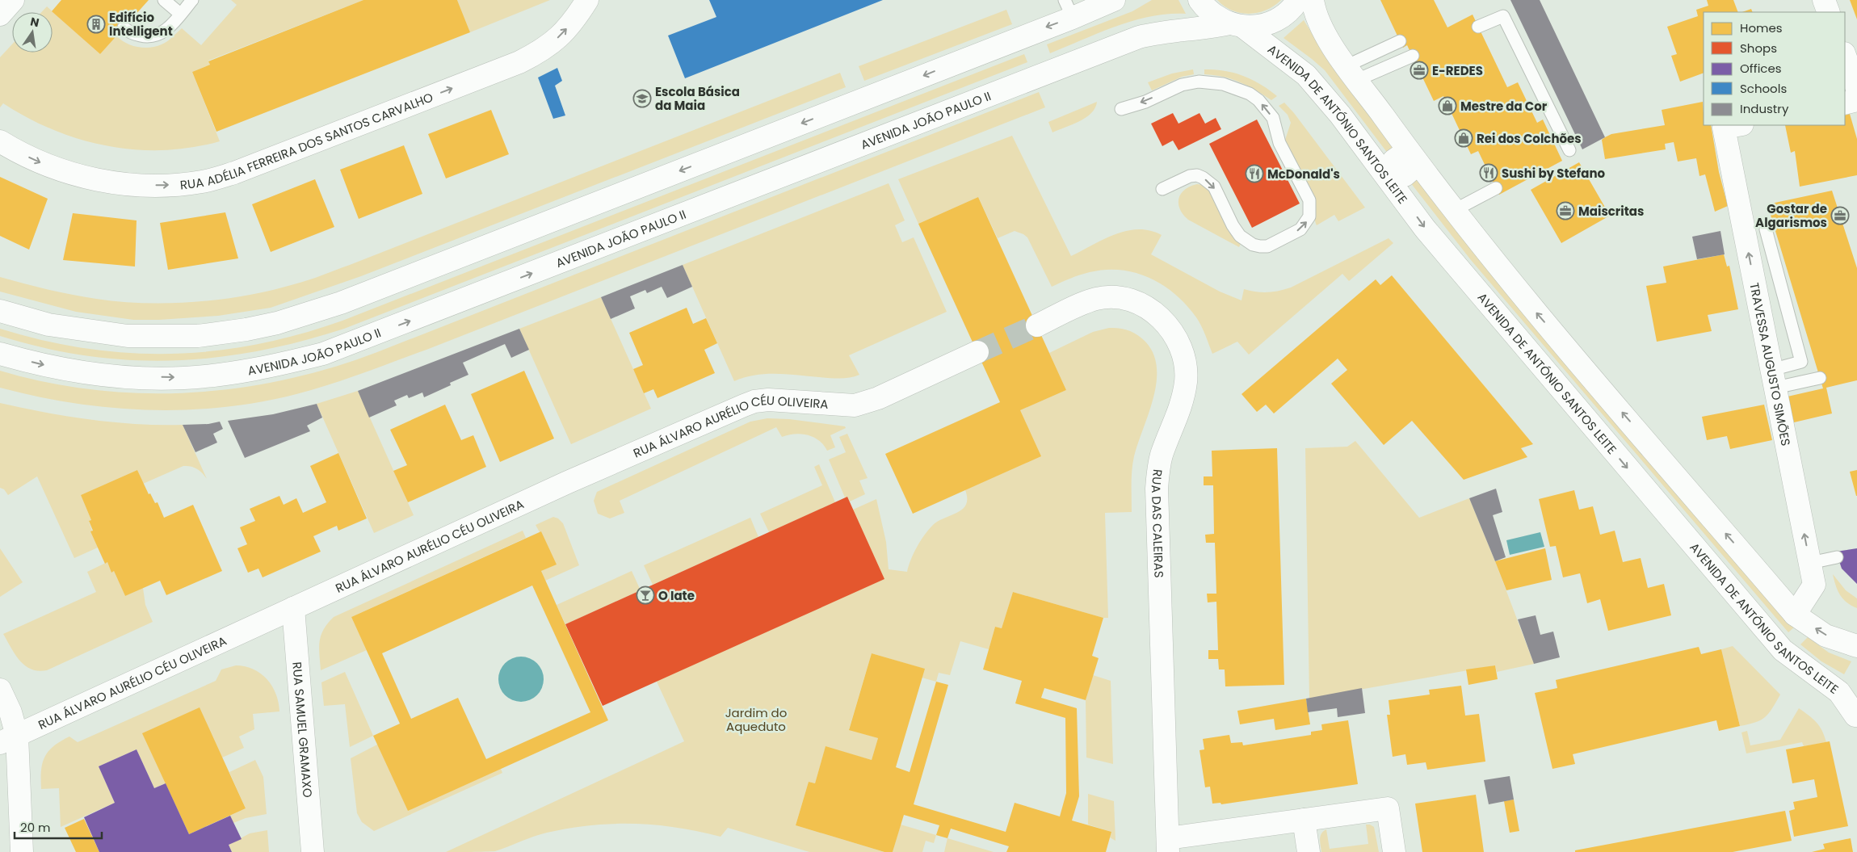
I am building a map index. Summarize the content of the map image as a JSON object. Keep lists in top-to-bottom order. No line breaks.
{"streets":{"main road":["AVENIDA JOÃO PAULO II","AVENIDA DE ANTÓNIO SANTOS LEITE","RUA ADÉLIA FERREIRA DOS SANTOS CARVALHO","TRAVESSA AUGUSTO SIMÕES","RUA ÁLVARO AURÉLIO CÉU OLIVEIRA","RUA DAS CALEIRAS","RUA SAMUEL GRAMAXO"]},"crossings":[["AVENIDA JOÃO PAULO II","AVENIDA DE ANTÓNIO SANTOS LEITE"],["AVENIDA DE ANTÓNIO SANTOS LEITE","TRAVESSA AUGUSTO SIMÕES"],["RUA ÁLVARO AURÉLIO CÉU OLIVEIRA","RUA SAMUEL GRAMAXO"]],"one_way":["TRAVESSA AUGUSTO SIMÕES"],"parks":["Jardim do Aqueduto"],"places":{"building":["Edifício Intelligent"],"office":["E-REDES","Maiscritas","Gostar de Algarismos"],"school or university":["Escola Básica da Maia"],"shop":["Mestre da Cor","Rei dos Colchões"],"restaurant":["Sushi by Stefano","McDonald's"],"bar":["O Iate"]},"legend":["Homes","Shops","Offices","Schools","Industry"],"scale_bar":"20 m","north":"top"}
